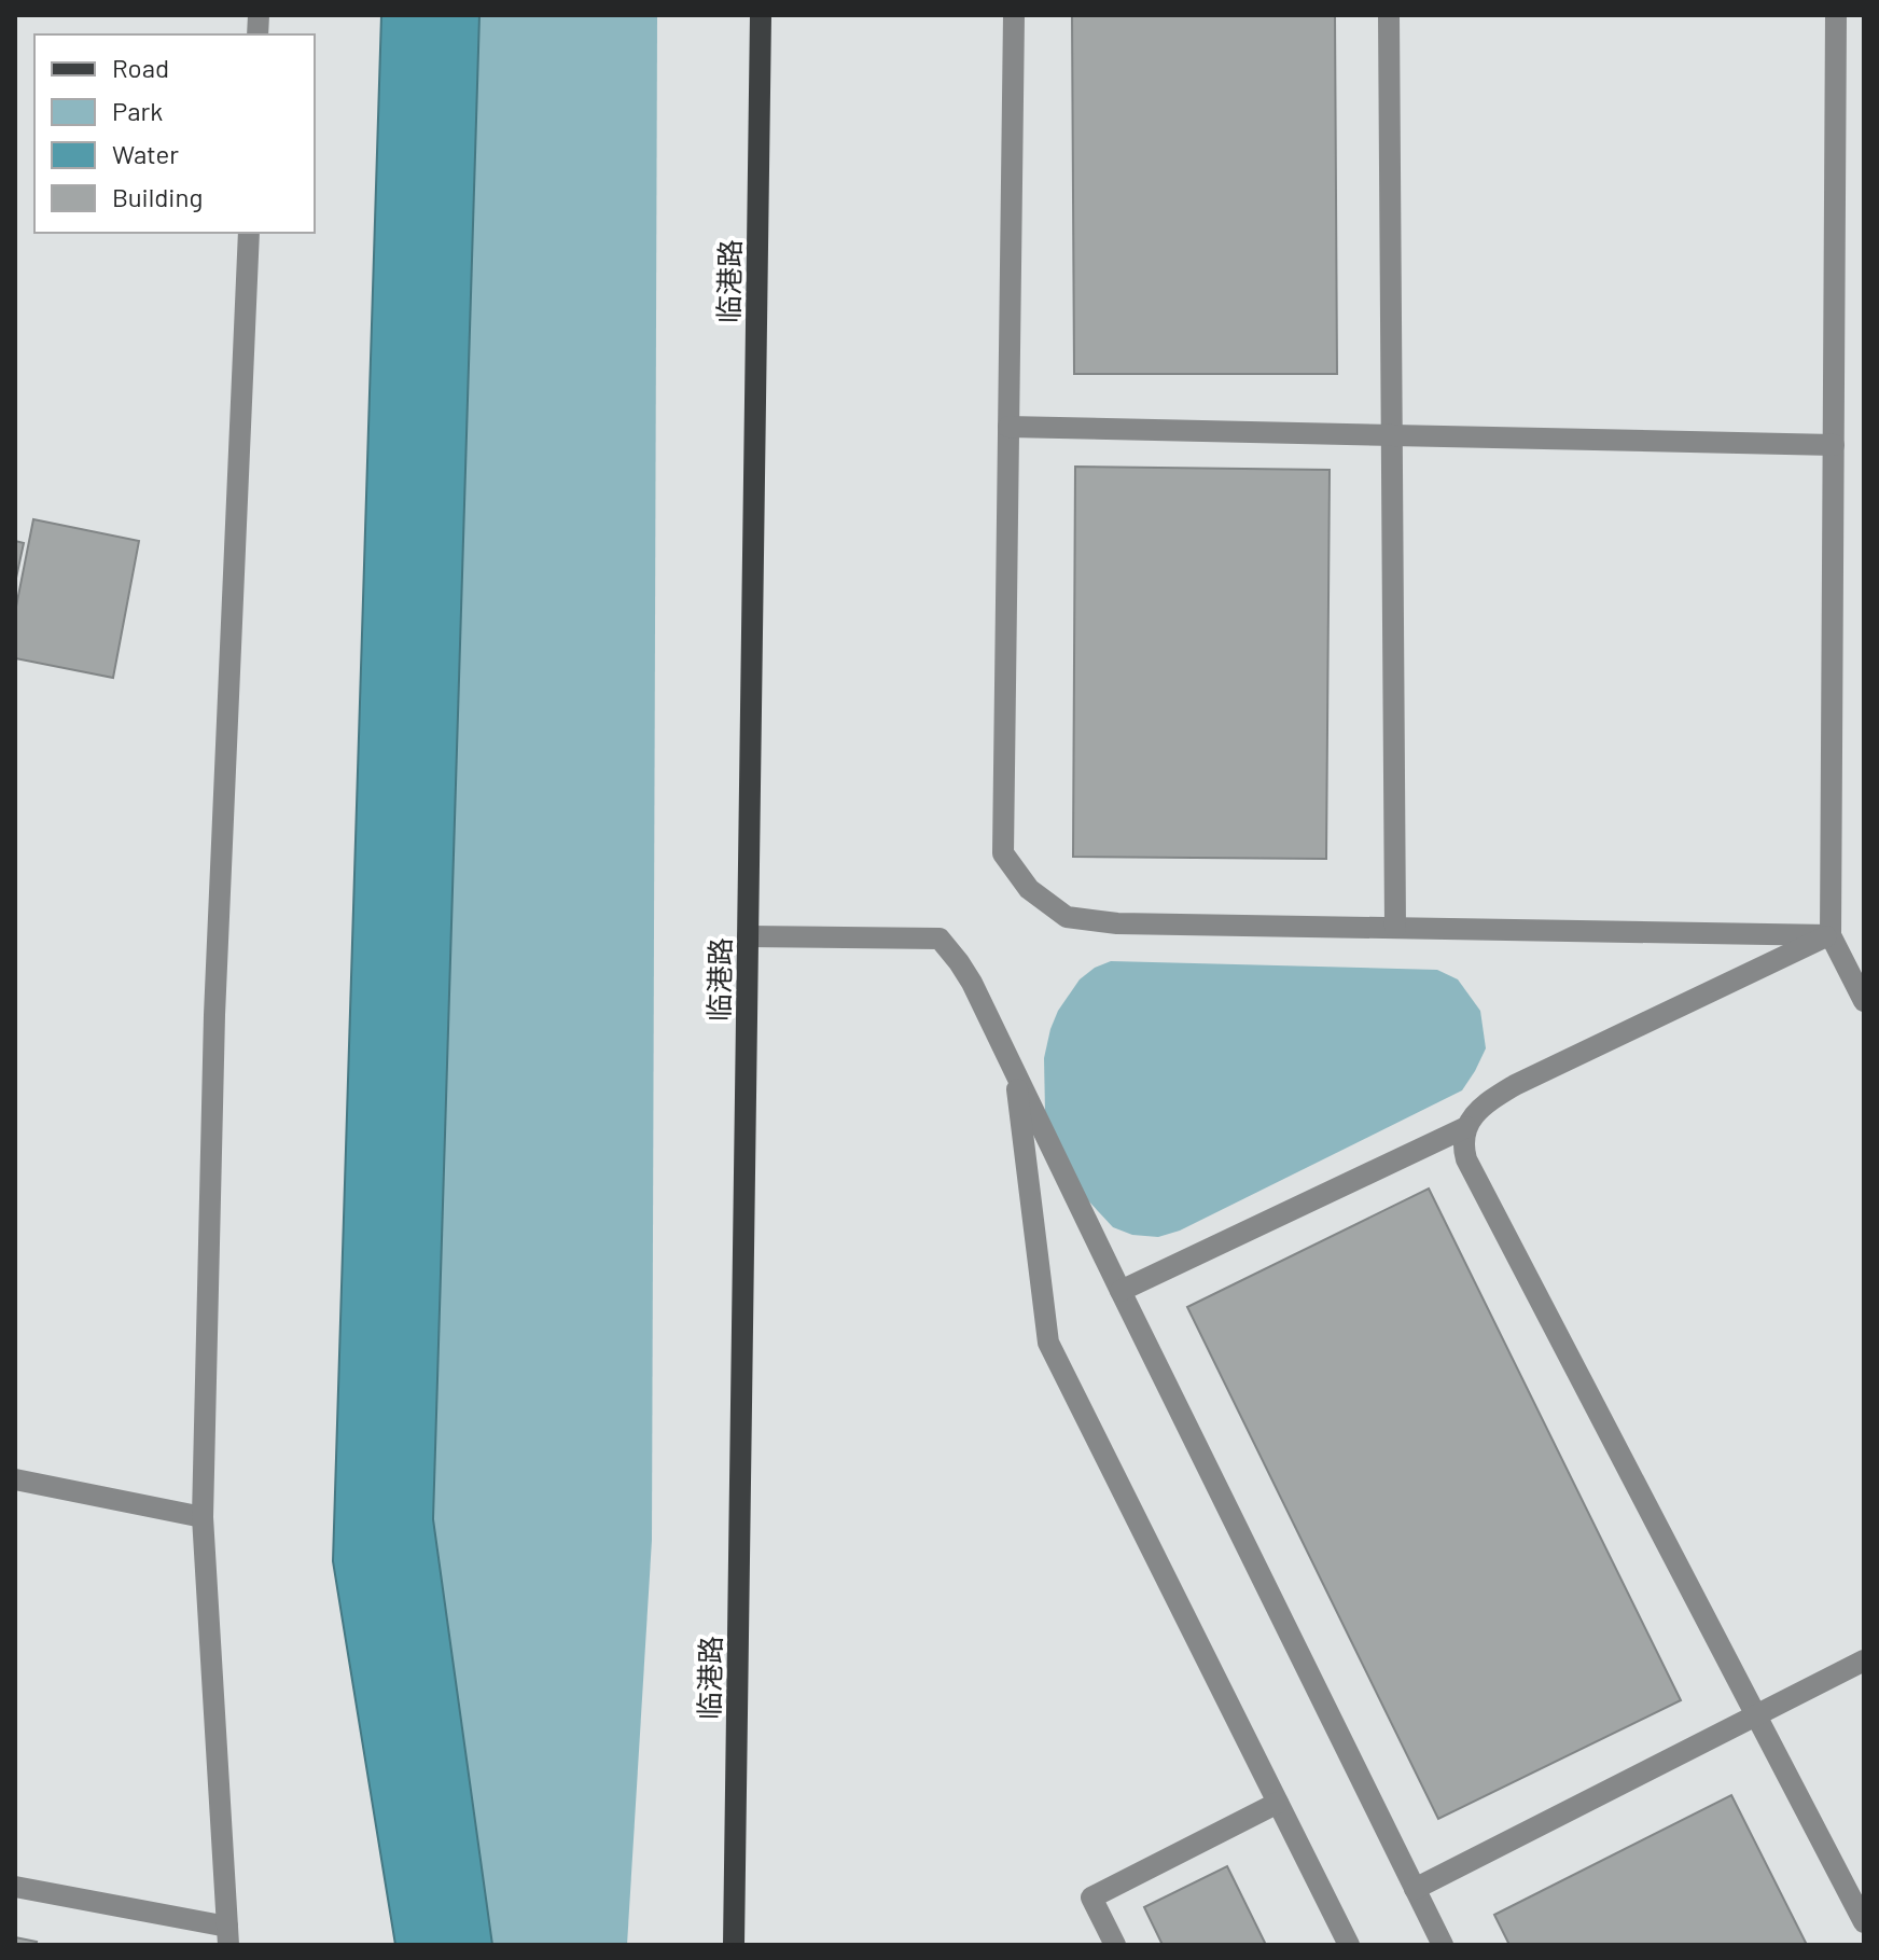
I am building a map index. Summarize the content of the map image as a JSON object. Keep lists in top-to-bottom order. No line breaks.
{"streets":{"main road":["临港路"]},"legend":["Road","Park","Water","Building"]}
